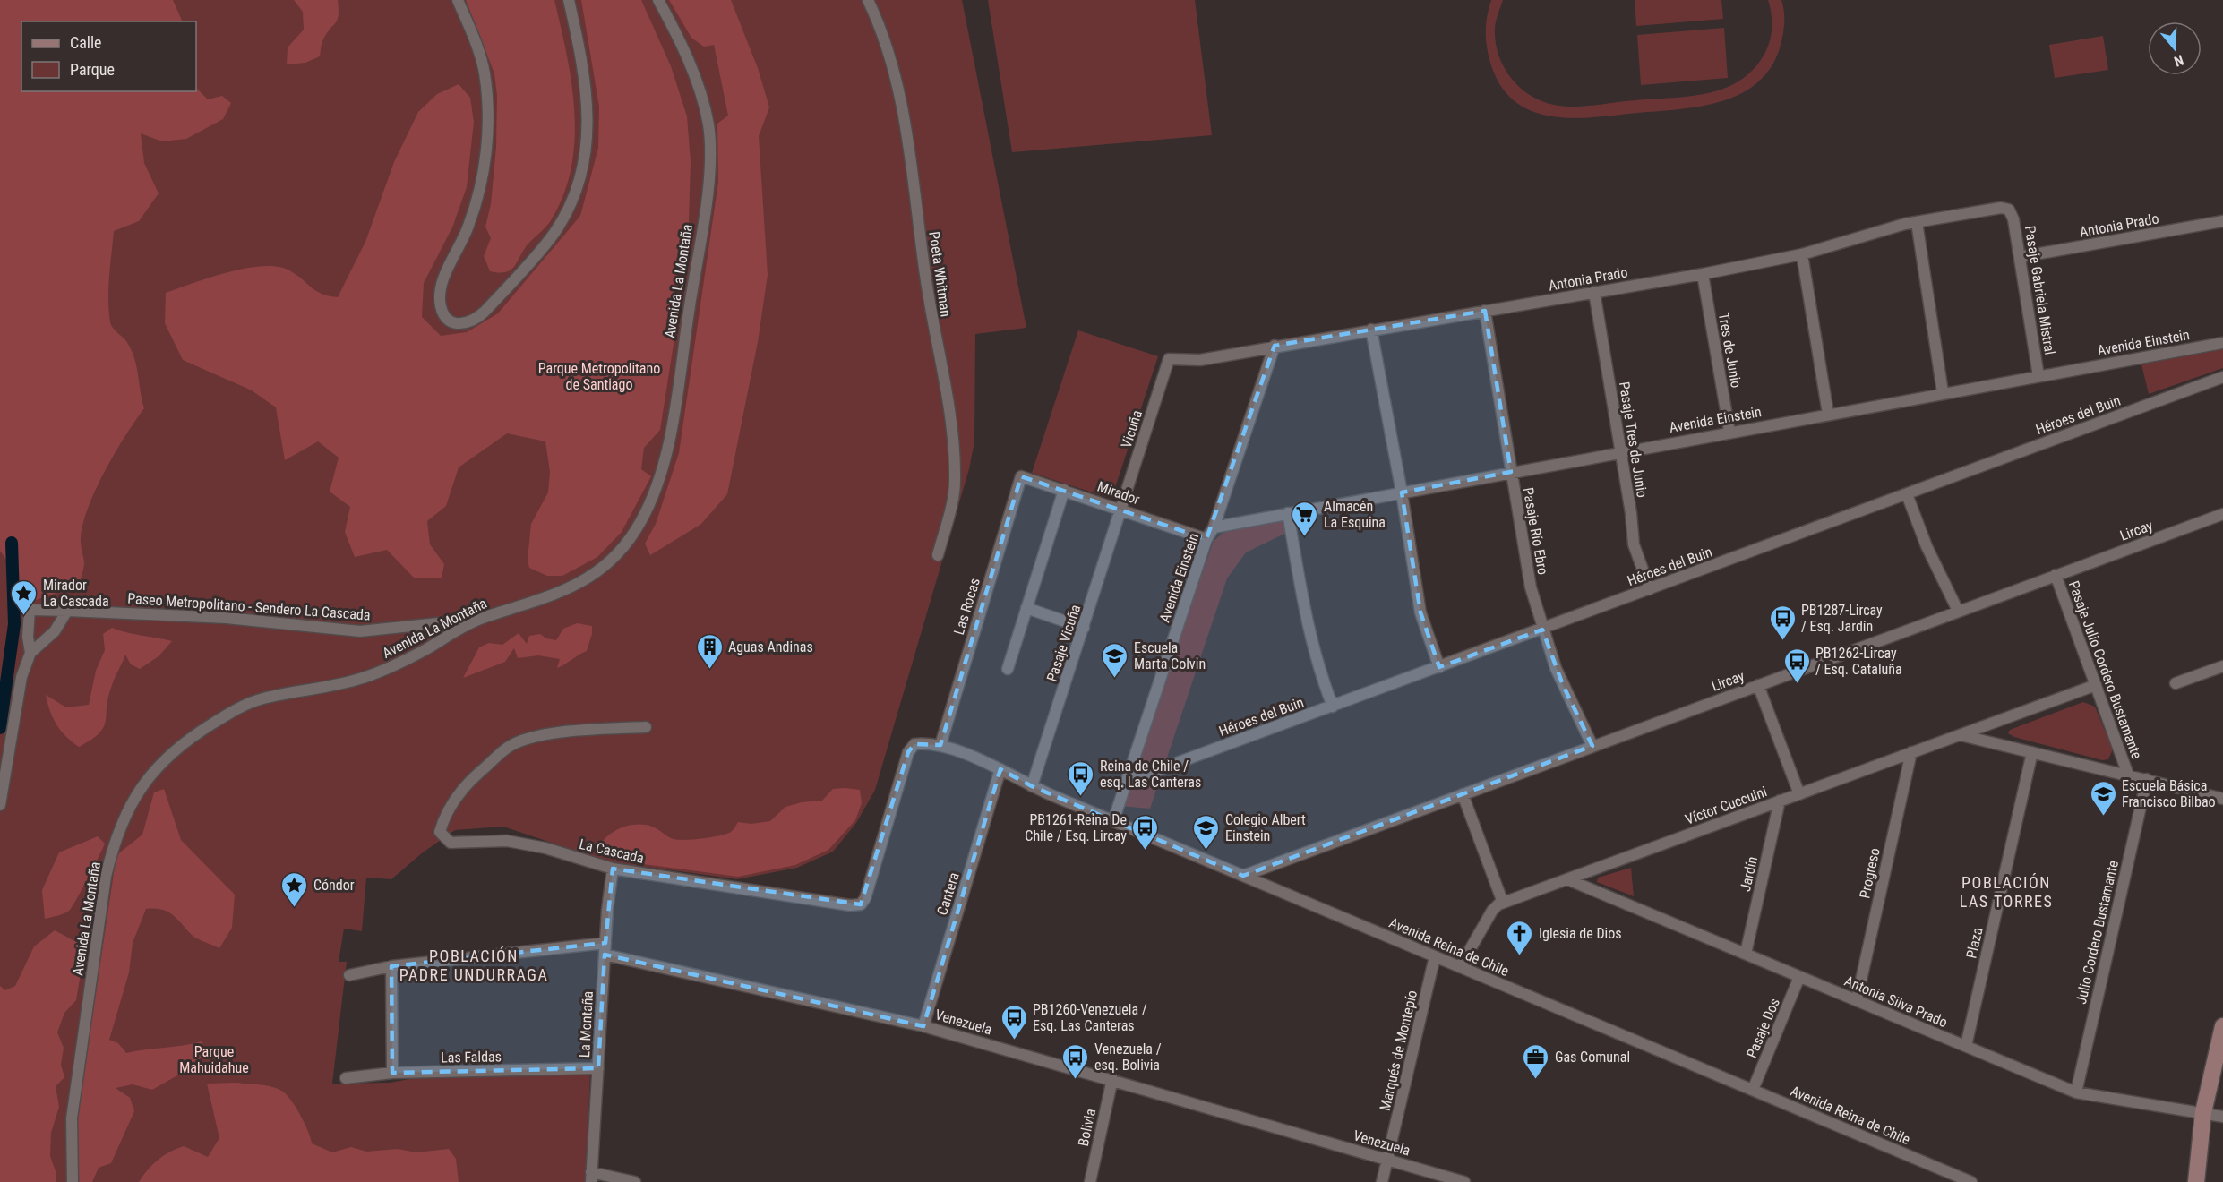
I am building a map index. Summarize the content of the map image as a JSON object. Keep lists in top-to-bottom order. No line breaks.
{"streets":{"street":["Antonia Prado","Poeta Whitman","Avenida La Montaña","Pasaje Gabriela Mistral","Avenida Einstein","Tres de Junio","Héroes del Buin","Vicuña","Pasaje Tres de Junio","Mirador","Lircay","Pasaje Río Ebro","Paseo Metropolitano - Sendero La Cascada","Las Rocas","Pasaje Vicuña","Pasaje Julio Cordero Bustamante","Víctor Cuccuini","La Cascada","Progreso","Jardín","Cantera","Julio Cordero Bustamante","Plaza","Avenida Reina de Chile","Antonia Silva Prado","Venezuela","La Montaña","Pasaje Dos","Marqués de Montepío","Las Faldas","Bolivia"]},"crossings":[["Antonia Prado","Pasaje Gabriela Mistral"],["Antonia Prado","Avenida Einstein"],["Antonia Prado","Tres de Junio"],["Antonia Prado","Vicuña"],["Antonia Prado","Pasaje Tres de Junio"],["Antonia Prado","Pasaje Río Ebro"],["Avenida La Montaña","Paseo Metropolitano - Sendero La Cascada"],["Pasaje Gabriela Mistral","Avenida Einstein"],["Avenida Einstein","Tres de Junio"],["Avenida Einstein","Héroes del Buin"],["Avenida Einstein","Pasaje Tres de Junio"],["Avenida Einstein","Mirador"],["Avenida Einstein","Pasaje Río Ebro"],["Avenida Einstein","Avenida Reina de Chile"],["Héroes del Buin","Pasaje Tres de Junio"],["Héroes del Buin","Pasaje Río Ebro"],["Vicuña","Mirador"],["Vicuña","Pasaje Vicuña"],["Mirador","Las Rocas"],["Mirador","Pasaje Vicuña"],["Lircay","Pasaje Río Ebro"],["Lircay","Pasaje Julio Cordero Bustamante"],["Lircay","Avenida Reina de Chile"],["Las Rocas","Avenida Reina de Chile"],["Pasaje Vicuña","Avenida Reina de Chile"],["Pasaje Julio Cordero Bustamante","Víctor Cuccuini"],["Víctor Cuccuini","Progreso"],["Víctor Cuccuini","Jardín"],["Víctor Cuccuini","Antonia Silva Prado"],["La Cascada","Avenida Reina de Chile"],["La Cascada","La Montaña"],["Progreso","Antonia Silva Prado"],["Jardín","Antonia Silva Prado"],["Cantera","Avenida Reina de Chile"],["Cantera","Venezuela"],["Julio Cordero Bustamante","Antonia Silva Prado"],["Plaza","Antonia Silva Prado"],["Avenida Reina de Chile","Pasaje Dos"],["Avenida Reina de Chile","Marqués de Montepío"],["Antonia Silva Prado","Pasaje Dos"],["Venezuela","La Montaña"],["Venezuela","Marqués de Montepío"],["Venezuela","Bolivia"],["La Montaña","Las Faldas"]],"districts":["POBLACIÓN LAS TORRES","POBLACIÓN PADRE UNDURRAGA"],"parks":["Parque Metropolitano de Santiago","Parque Mahuidahue"],"places":{"supermarket":["Almacén La Esquina"],"place":["Mirador La Cascada","Cóndor"],"bus stop":["PB1287-Lircay / Esq. Jardín","PB1262-Lircay / Esq. Cataluña","Reina de Chile / esq. Las Canteras","PB1261-Reina De Chile / Esq. Lircay","PB1260-Venezuela / Esq. Las Canteras","Venezuela / esq. Bolivia"],"building":["Aguas Andinas"],"school or university":["Escuela Marta Colvin","Escuela Básica Francisco Bilbao","Colegio Albert Einstein"],"church":["Iglesia de Dios"],"office":["Gas Comunal"]},"legend":["Calle","Parque"],"north":"bottom"}
